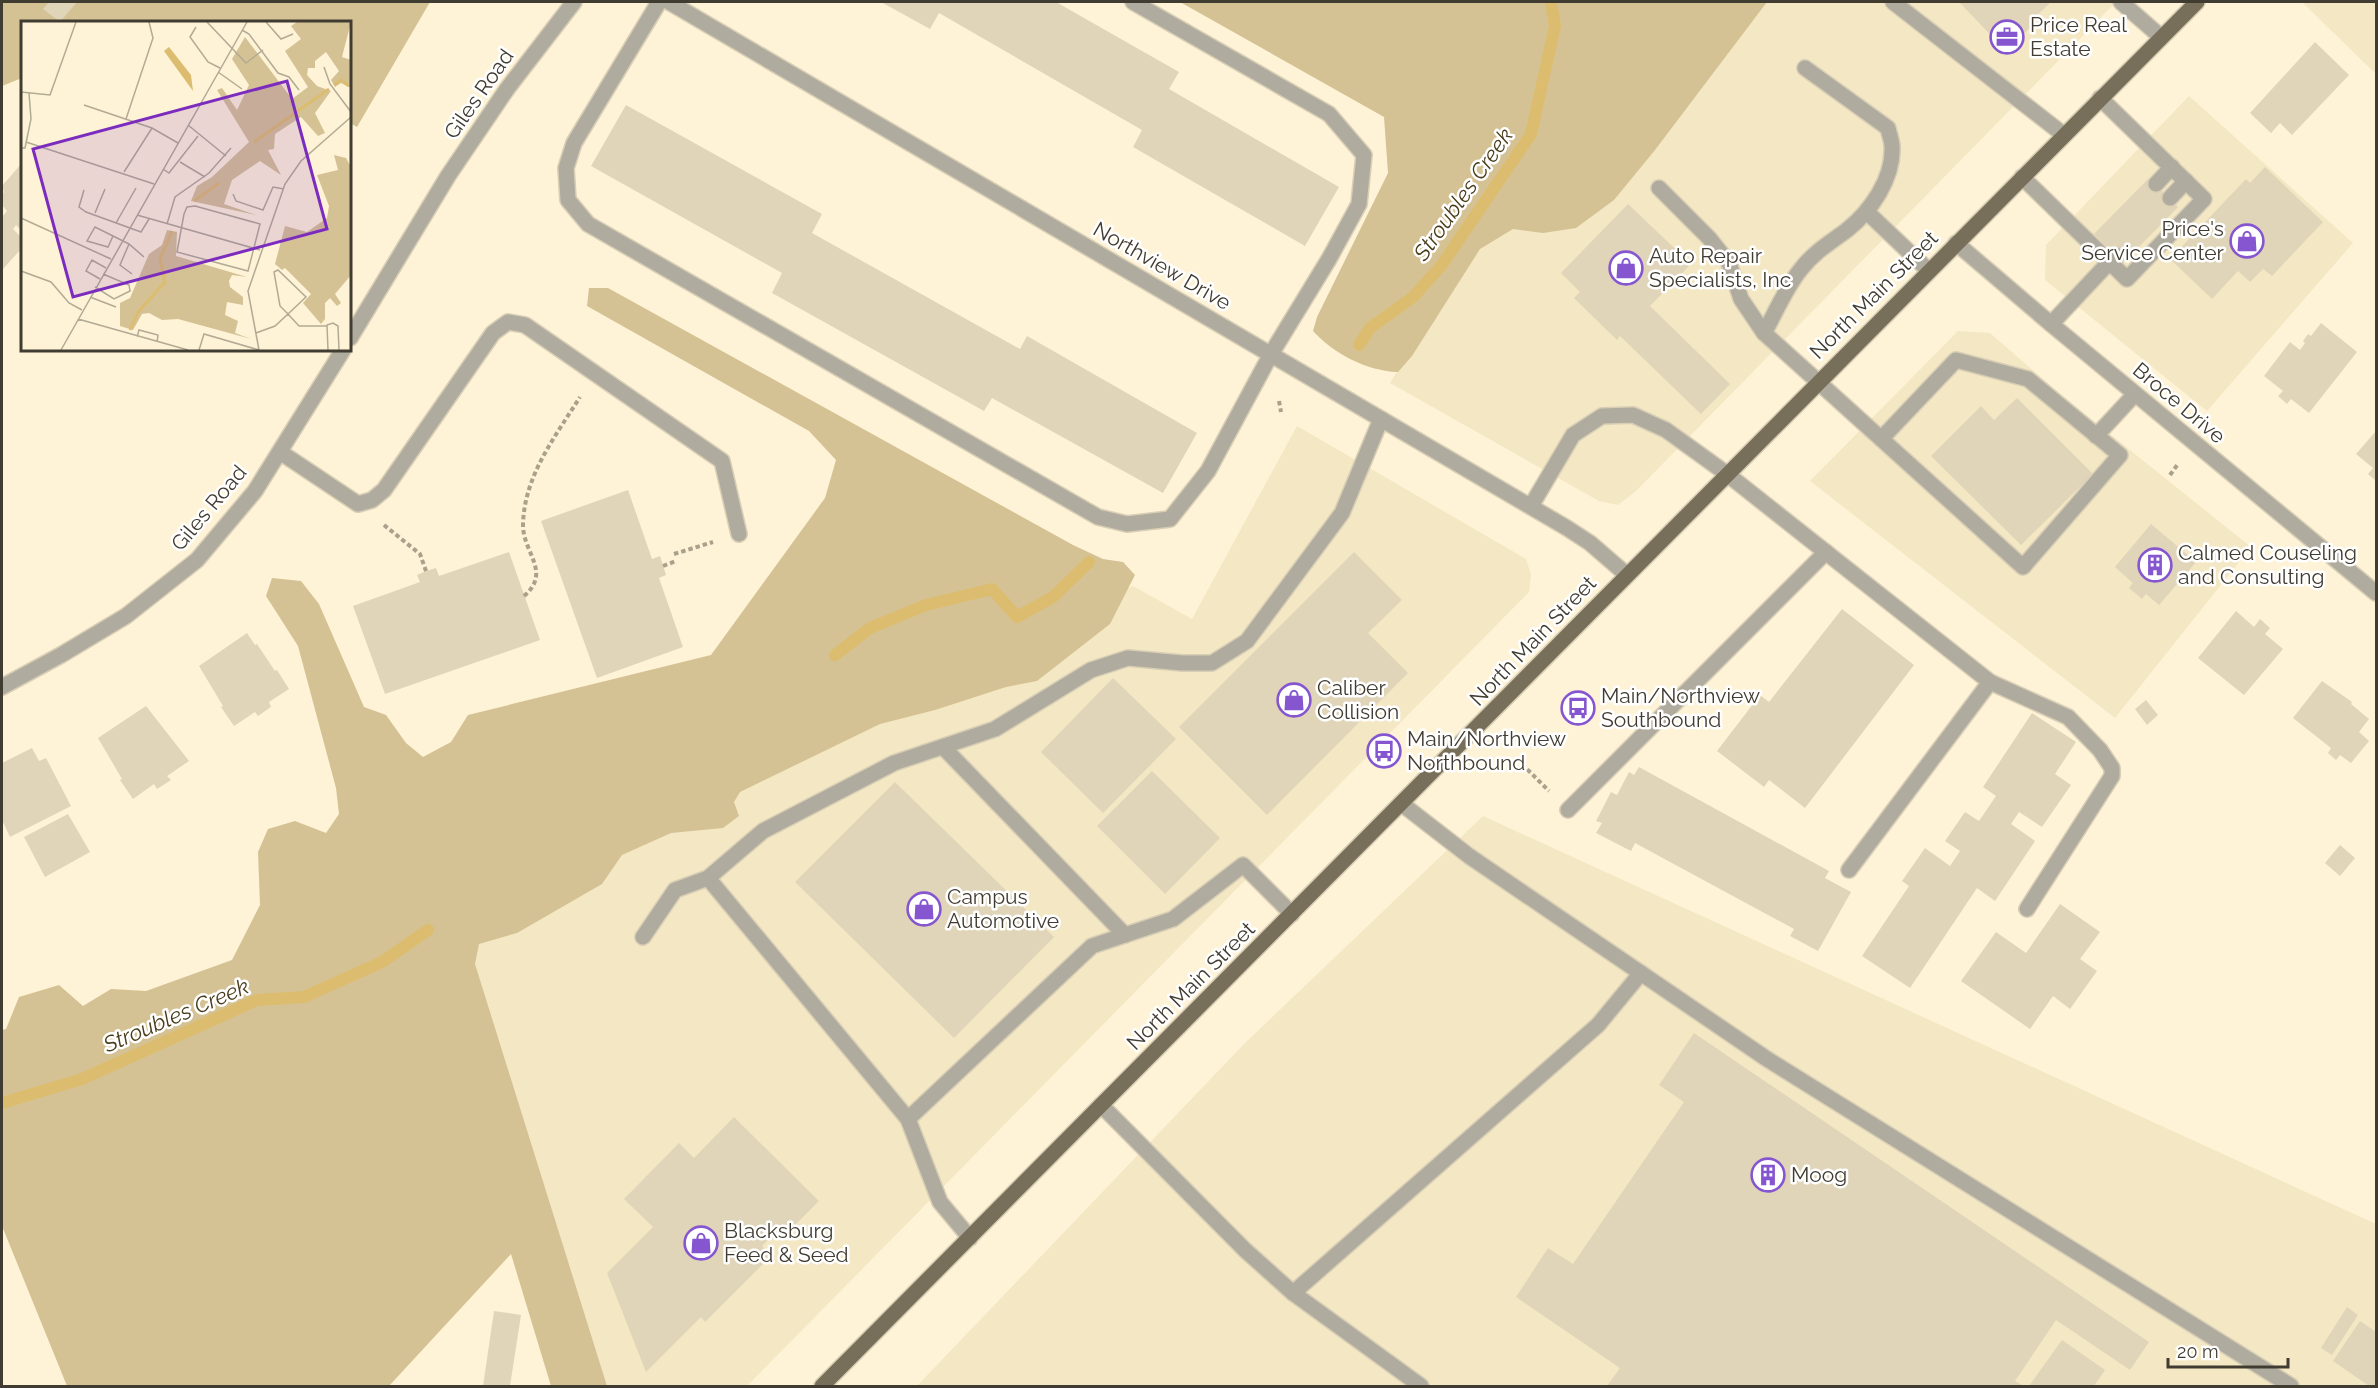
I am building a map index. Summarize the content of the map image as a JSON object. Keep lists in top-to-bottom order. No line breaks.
{"streets":{"main road":["North Main Street"],"street":["Giles Road","Northview Drive","Broce Drive"]},"crossings":[["Northview Drive","North Main Street"],["North Main Street","Broce Drive"]],"water":["Stroubles Creek"],"places":{"office":["Price Real Estate"],"shop":["Price's Service Center","Auto Repair Specialists, Inc","Caliber Collision","Campus Automotive","Blacksburg Feed & Seed"],"building":["Calmed Couseling and Consulting","Moog"],"bus stop":["Main/Northview Southbound","Main/Northview Northbound"]},"scale_bar":"20 m"}
